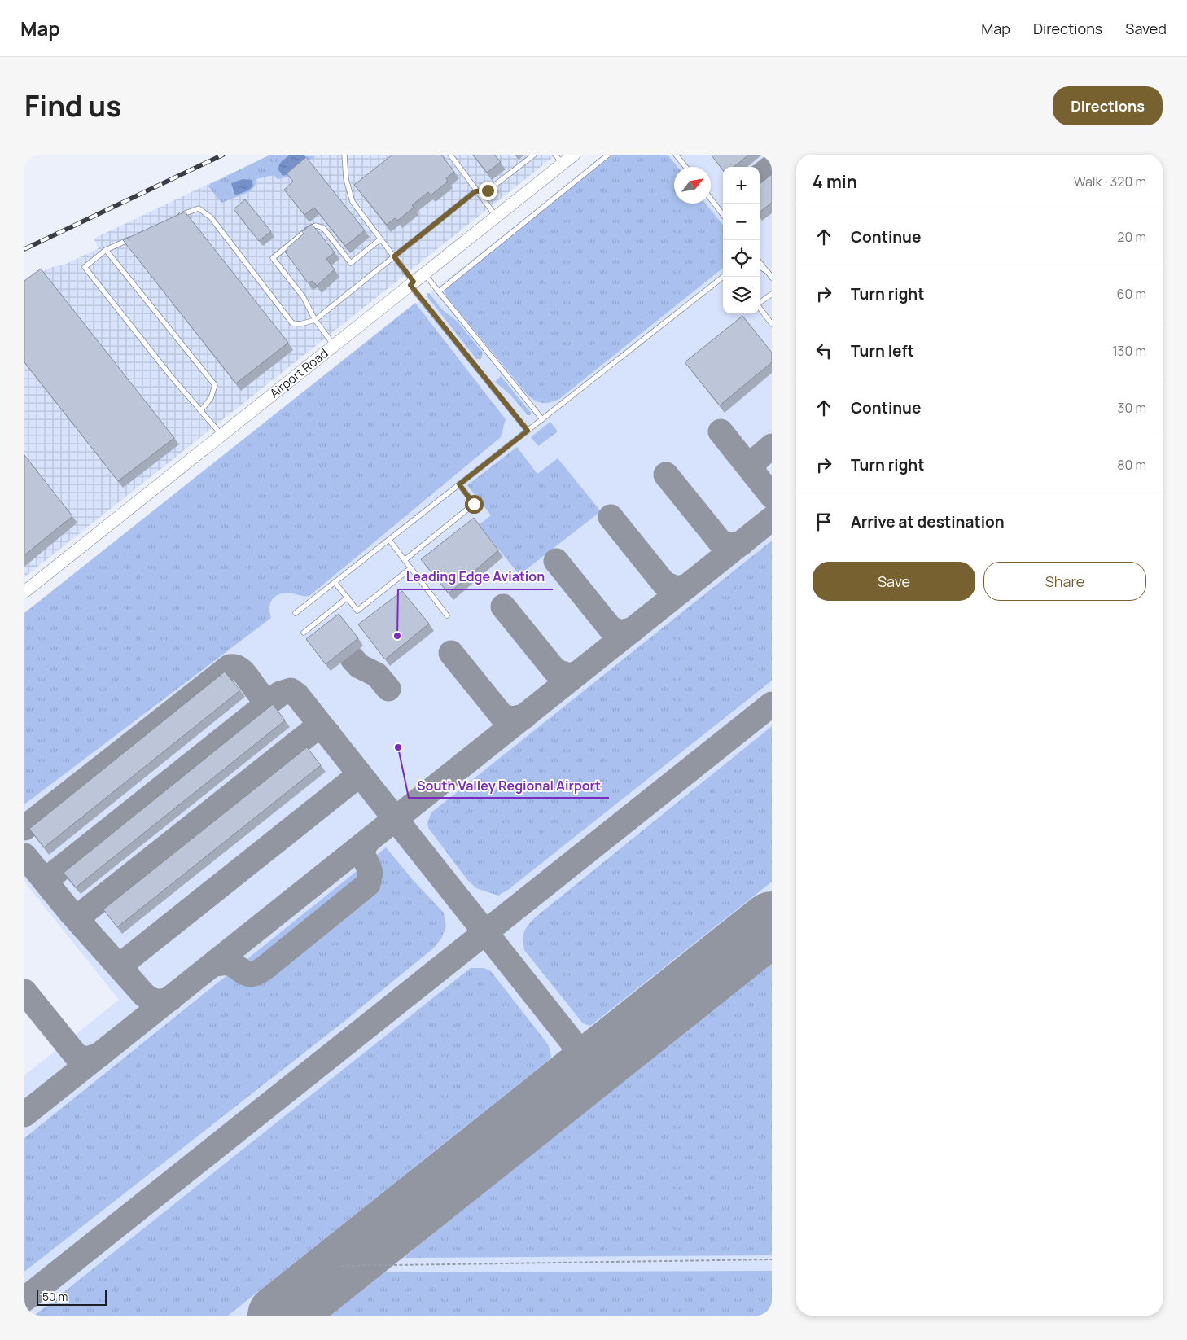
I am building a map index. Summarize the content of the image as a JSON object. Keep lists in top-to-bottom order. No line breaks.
{"streets":{"street":["Airport Road"]},"places":["Leading Edge Aviation","South Valley Regional Airport"],"scale_bar":"50 m","north":"top right","page":{"header":"Map","nav":["Map","Directions","Saved"],"title":"Find us","buttons":["Directions",["Save","Share"]],"heading":["4 min","Walk · 320 m"],"map_buttons":["+","−"],"list":[["Continue","20 m"],["Turn right","60 m"],["Turn left","130 m"],["Continue","30 m"],["Turn right","80 m"],"Arrive at destination"],"scale":"50 m"}}
